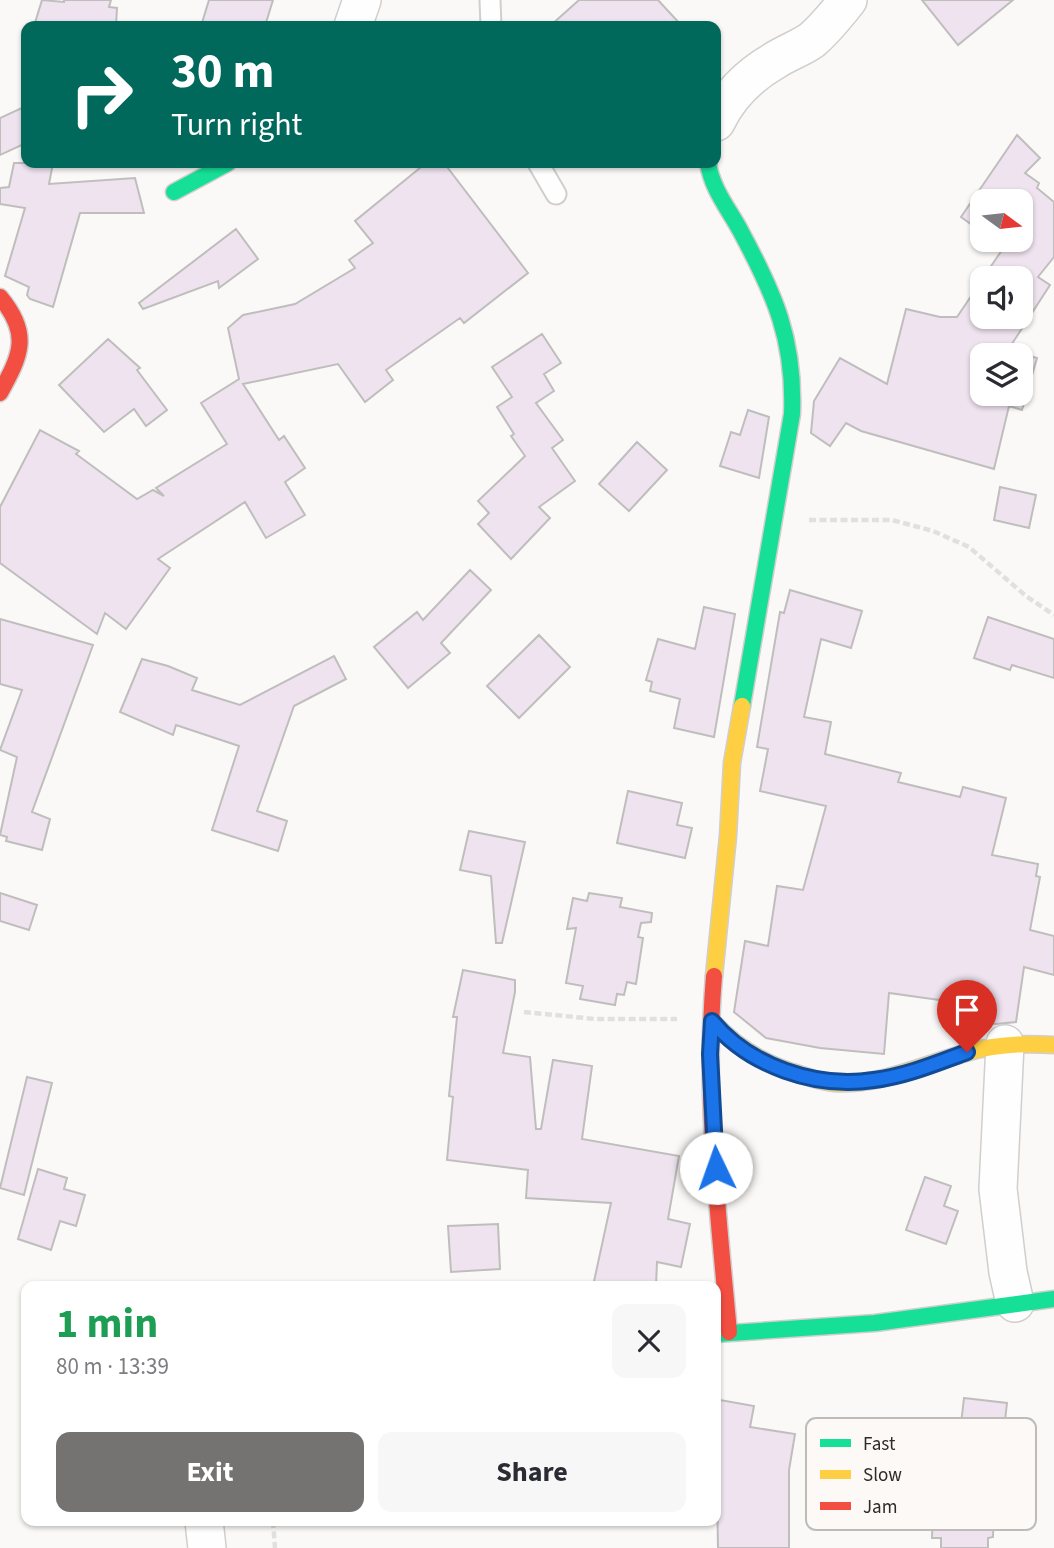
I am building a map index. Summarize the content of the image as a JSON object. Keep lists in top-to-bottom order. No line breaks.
{"legend":["Fast","Slow","Jam"],"north":"right","page":{"turn":["30 m","Turn right"],"heading":["1 min","80 m · 13:39"],"buttons":["Exit","Share"]}}
